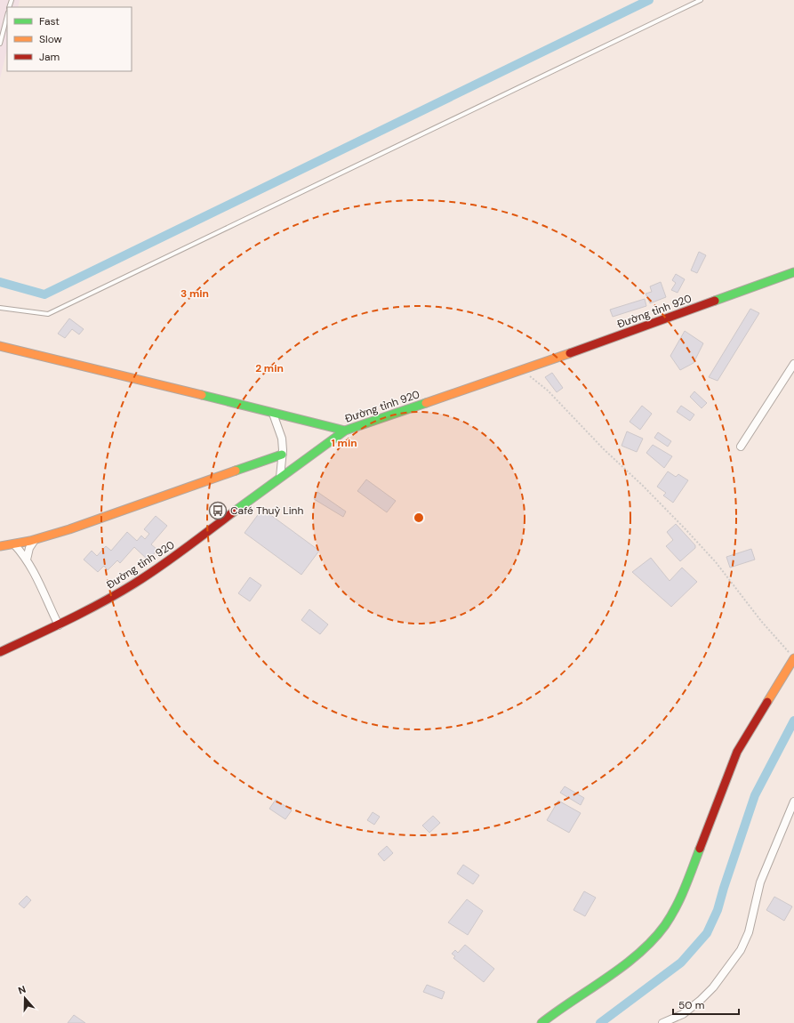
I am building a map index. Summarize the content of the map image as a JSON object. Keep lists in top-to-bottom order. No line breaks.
{"streets":{"street":["Đường tỉnh 920"]},"places":{"bus stop":["Café Thuỳ Linh"]},"legend":["Fast","Slow","Jam"],"scale_bar":"50 m","north":"top","rings":["3 min","2 min","1 min"]}
